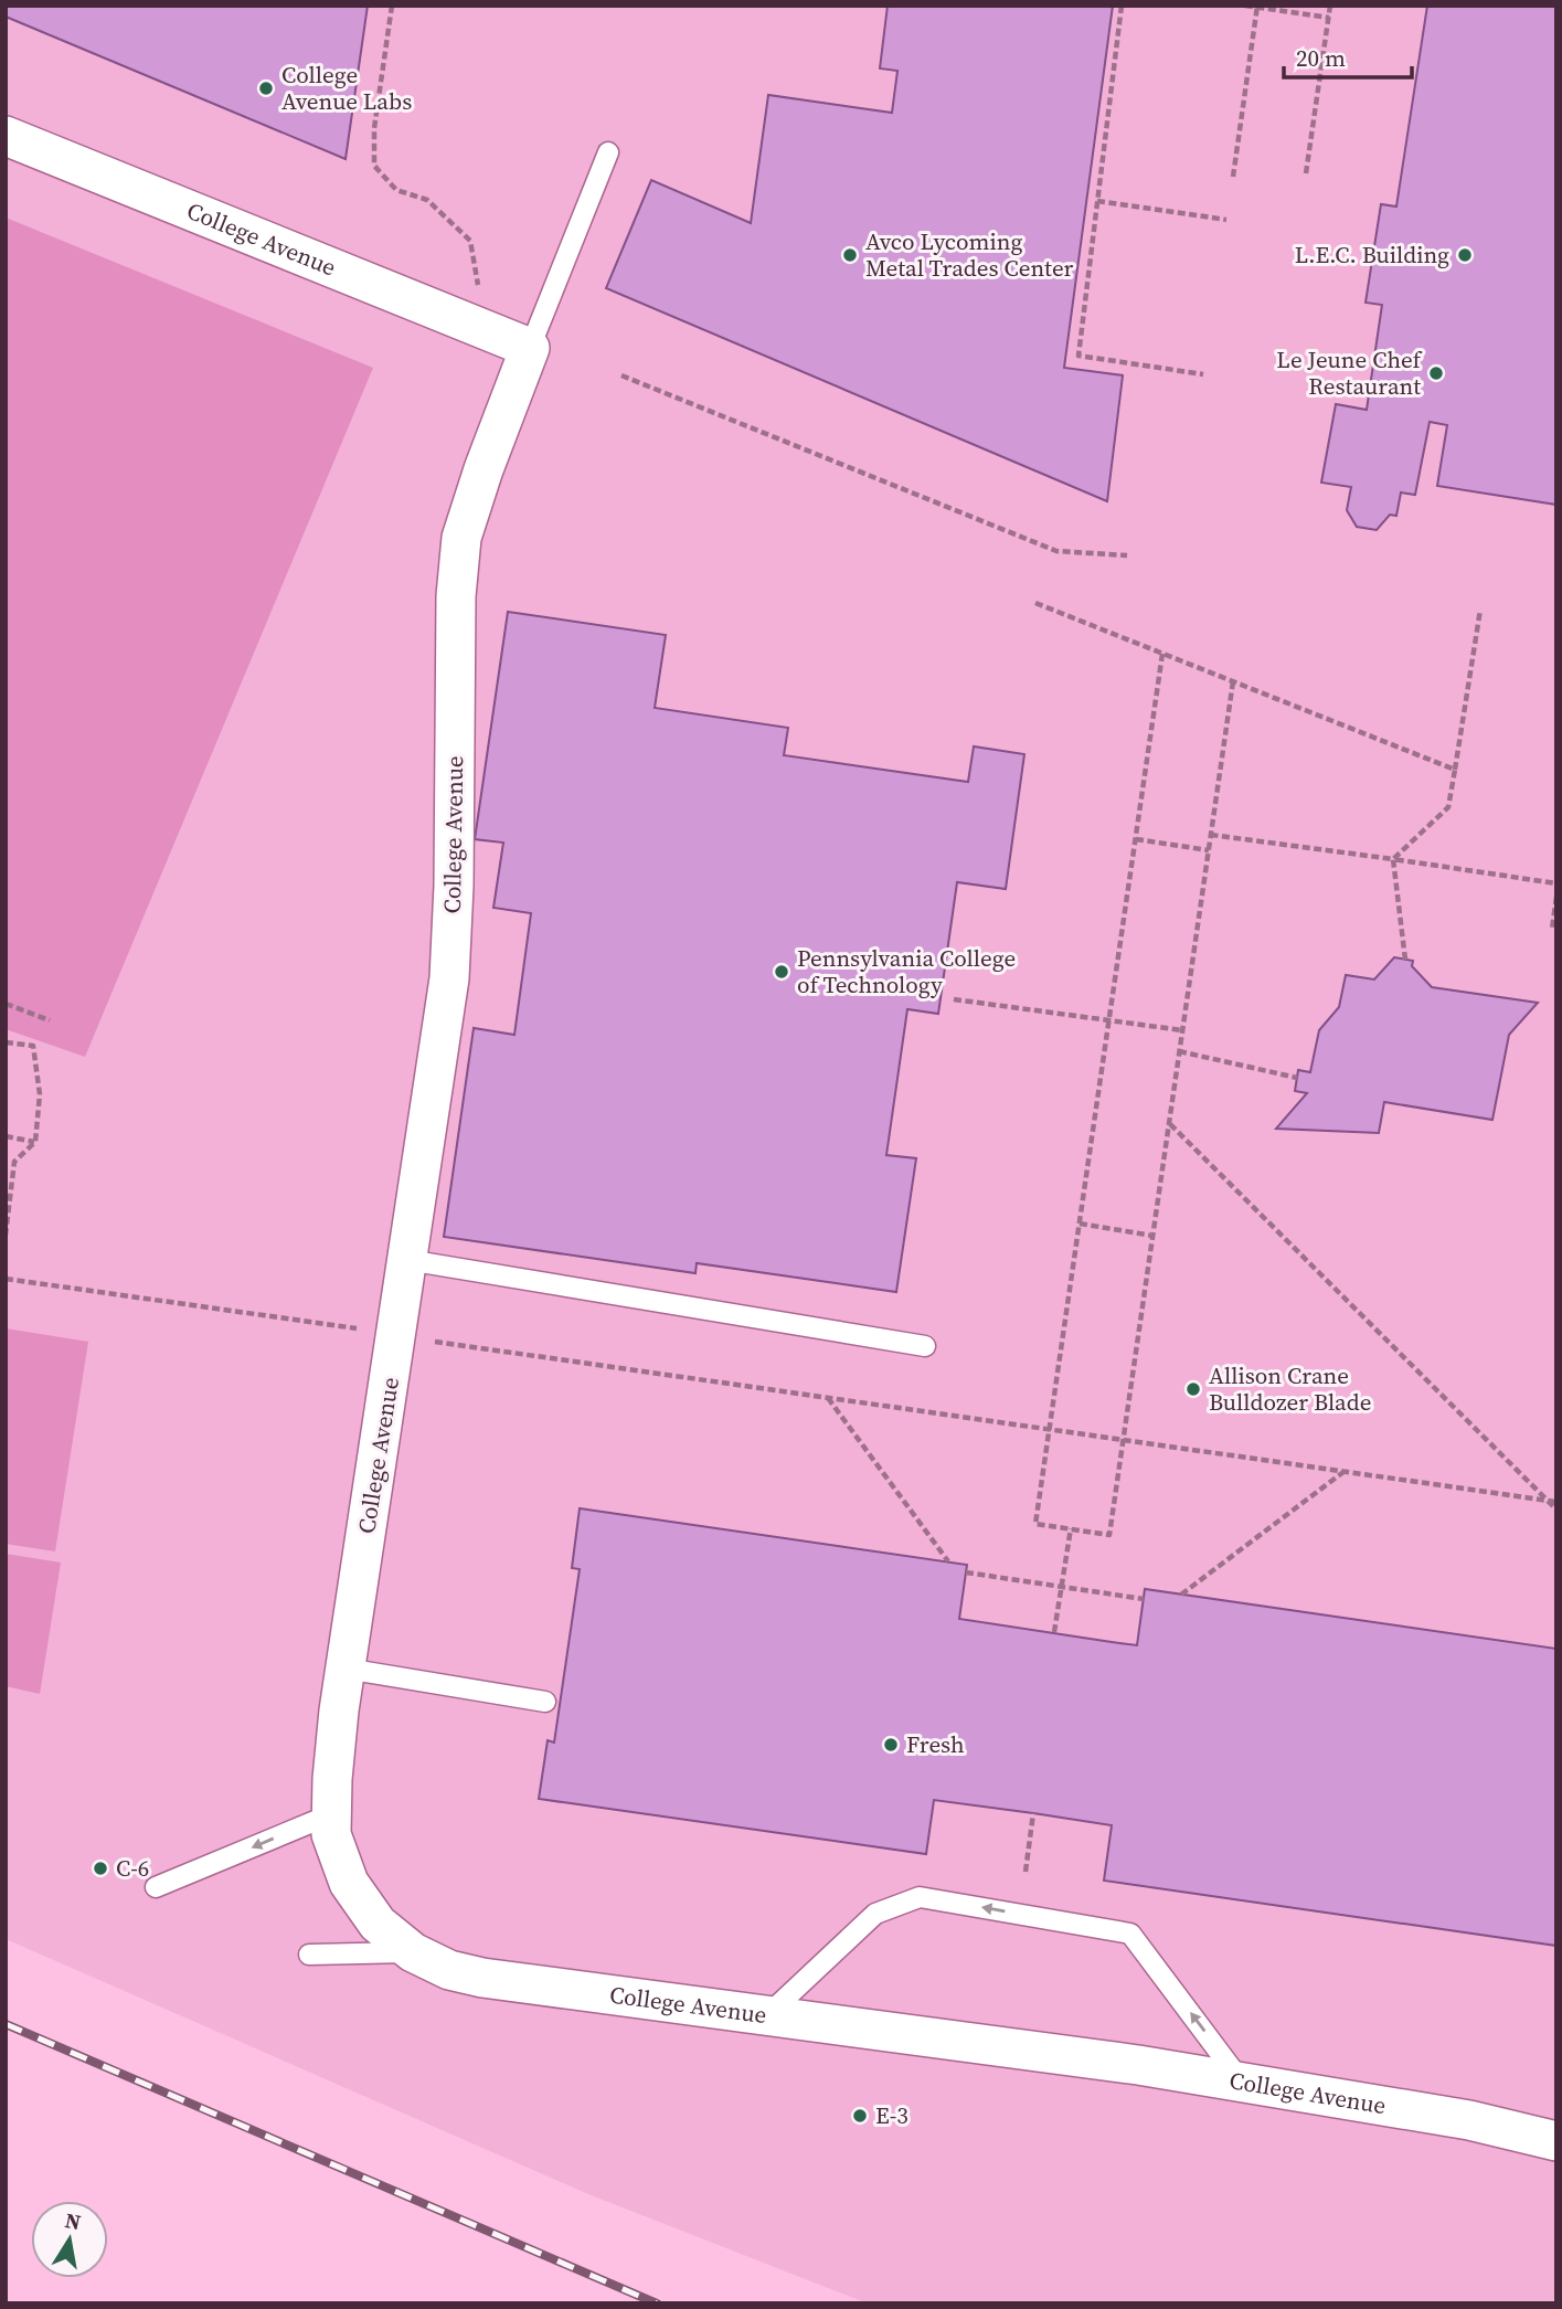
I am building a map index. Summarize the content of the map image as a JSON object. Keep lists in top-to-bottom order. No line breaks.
{"streets":{"street":["College Avenue"]},"places":["College Avenue Labs","Avco Lycoming Metal Trades Center","L.E.C. Building","Le Jeune Chef Restaurant","Pennsylvania College of Technology","Allison Crane Bulldozer Blade","Fresh","C-6","E-3"],"scale_bar":"20 m","north":"top"}
